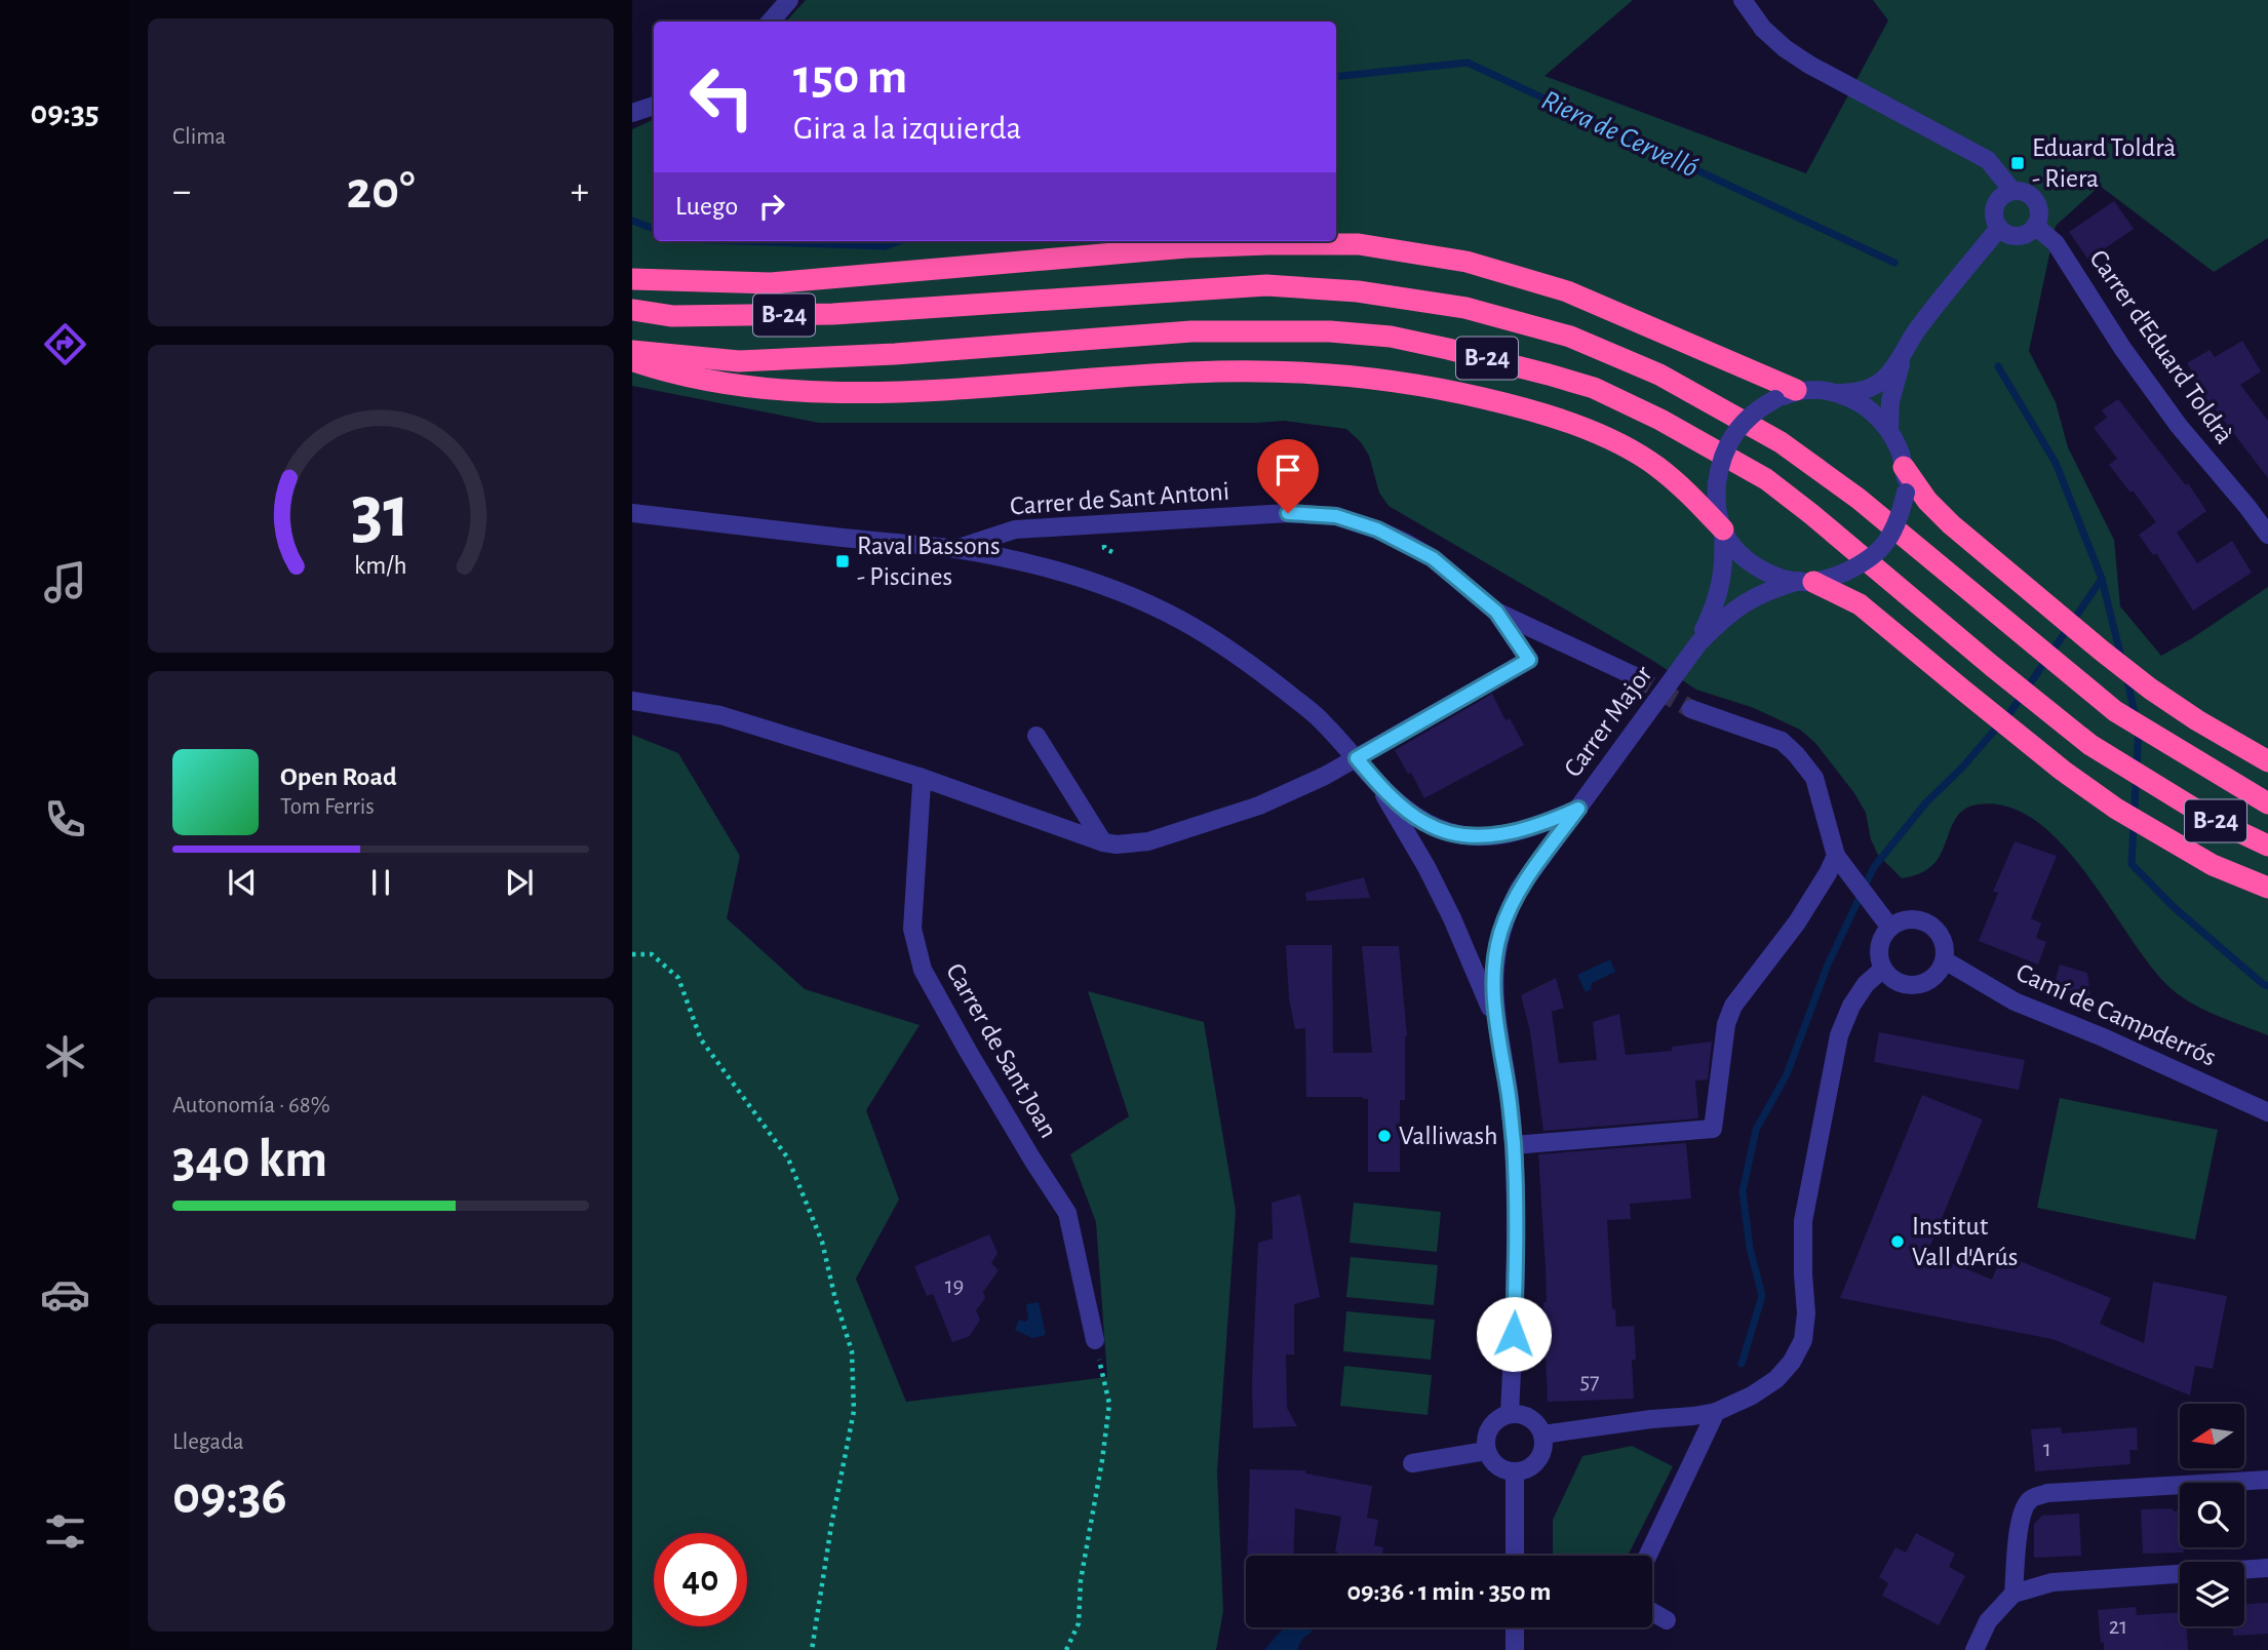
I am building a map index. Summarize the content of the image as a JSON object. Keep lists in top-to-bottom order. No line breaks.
{"streets":{"highway":["B-24"],"street":["Carrer d'Eduard Toldrà","Carrer de Sant Antoni","Carrer Major","Camí de Campderrós","Carrer de Sant Joan"]},"water":["Riera de Cervelló"],"places":{"transit":["Eduard Toldrà - Riera","Raval Bassons - Piscines"],"other":["Valliwash","Institut Vall d'Arús"]},"house_numbers":["19","57","1","21"],"north":"left","page":{"tabs":"09:35","tile":["Clima",["Autonomía · 68%","340 km"],["Llegada","09:36"]],"turn":["150 m","Gira a la izquierda"],"heat":["−","20°","+"],"then":"Luego","song":["Open Road","Tom Ferris"],"limit":"40","trip":"09:36 · 1 min · 350 m","gauge":["31","km/h"]}}
